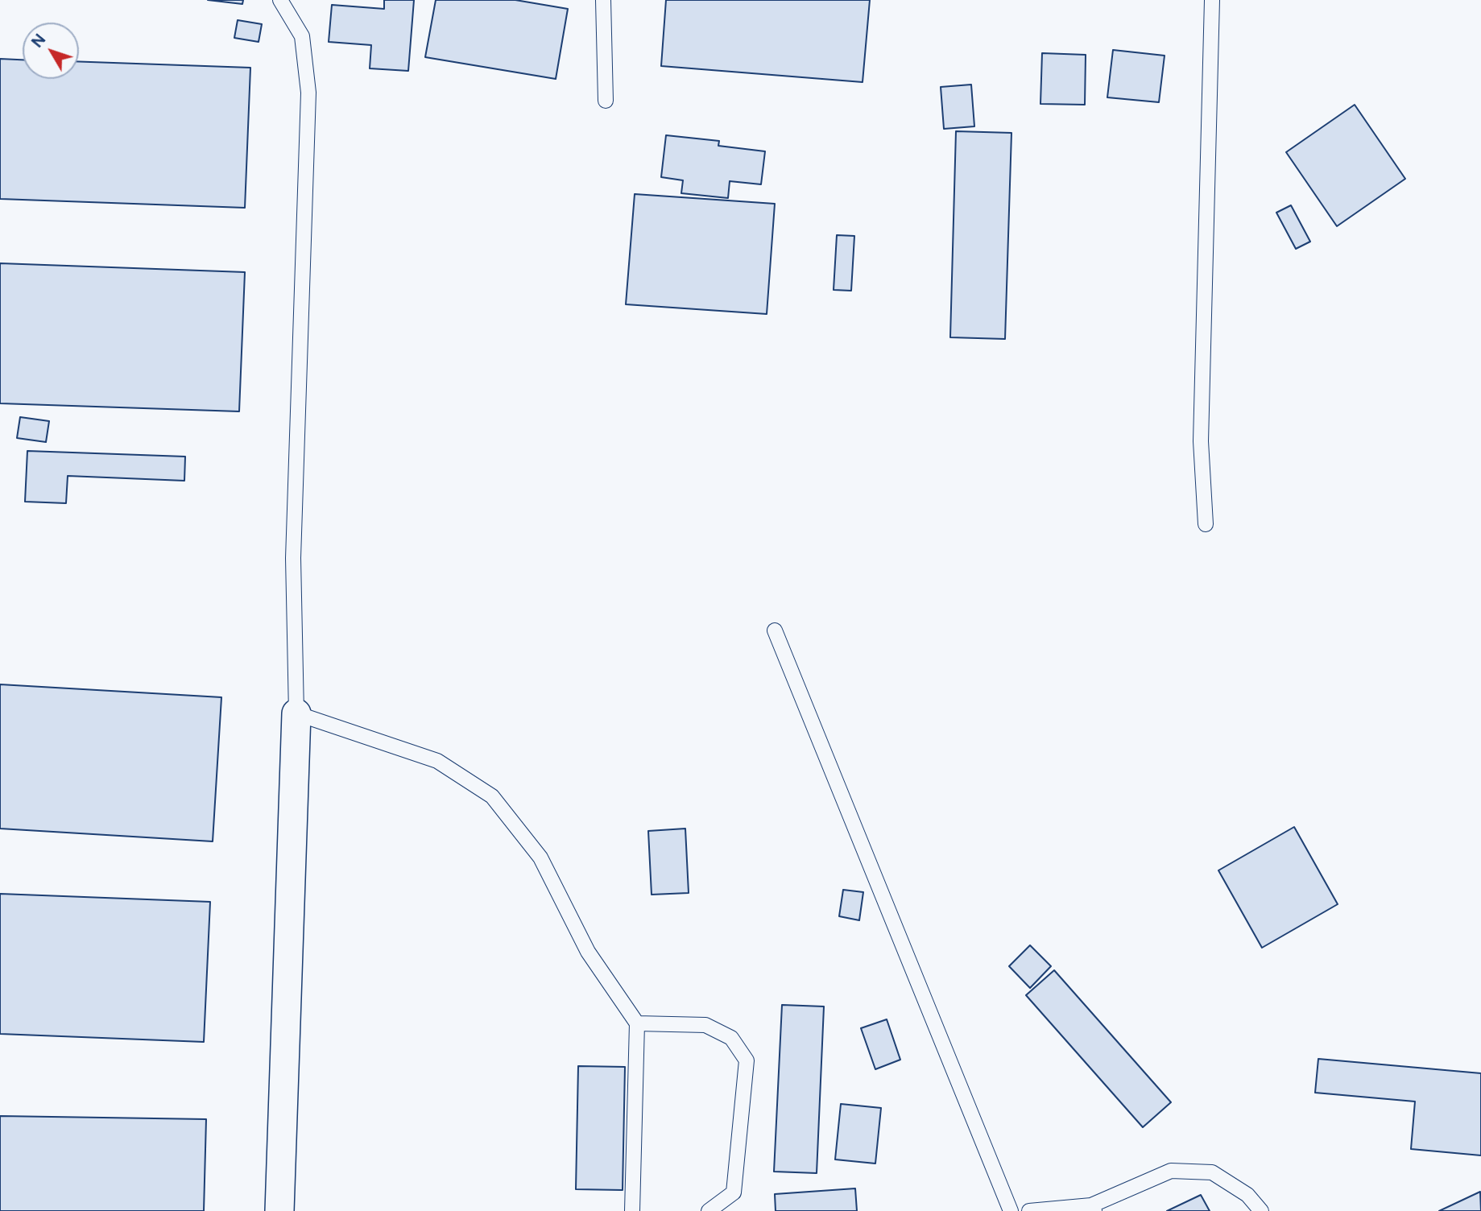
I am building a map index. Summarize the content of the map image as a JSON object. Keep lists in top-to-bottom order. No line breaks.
{"north":"top left"}
